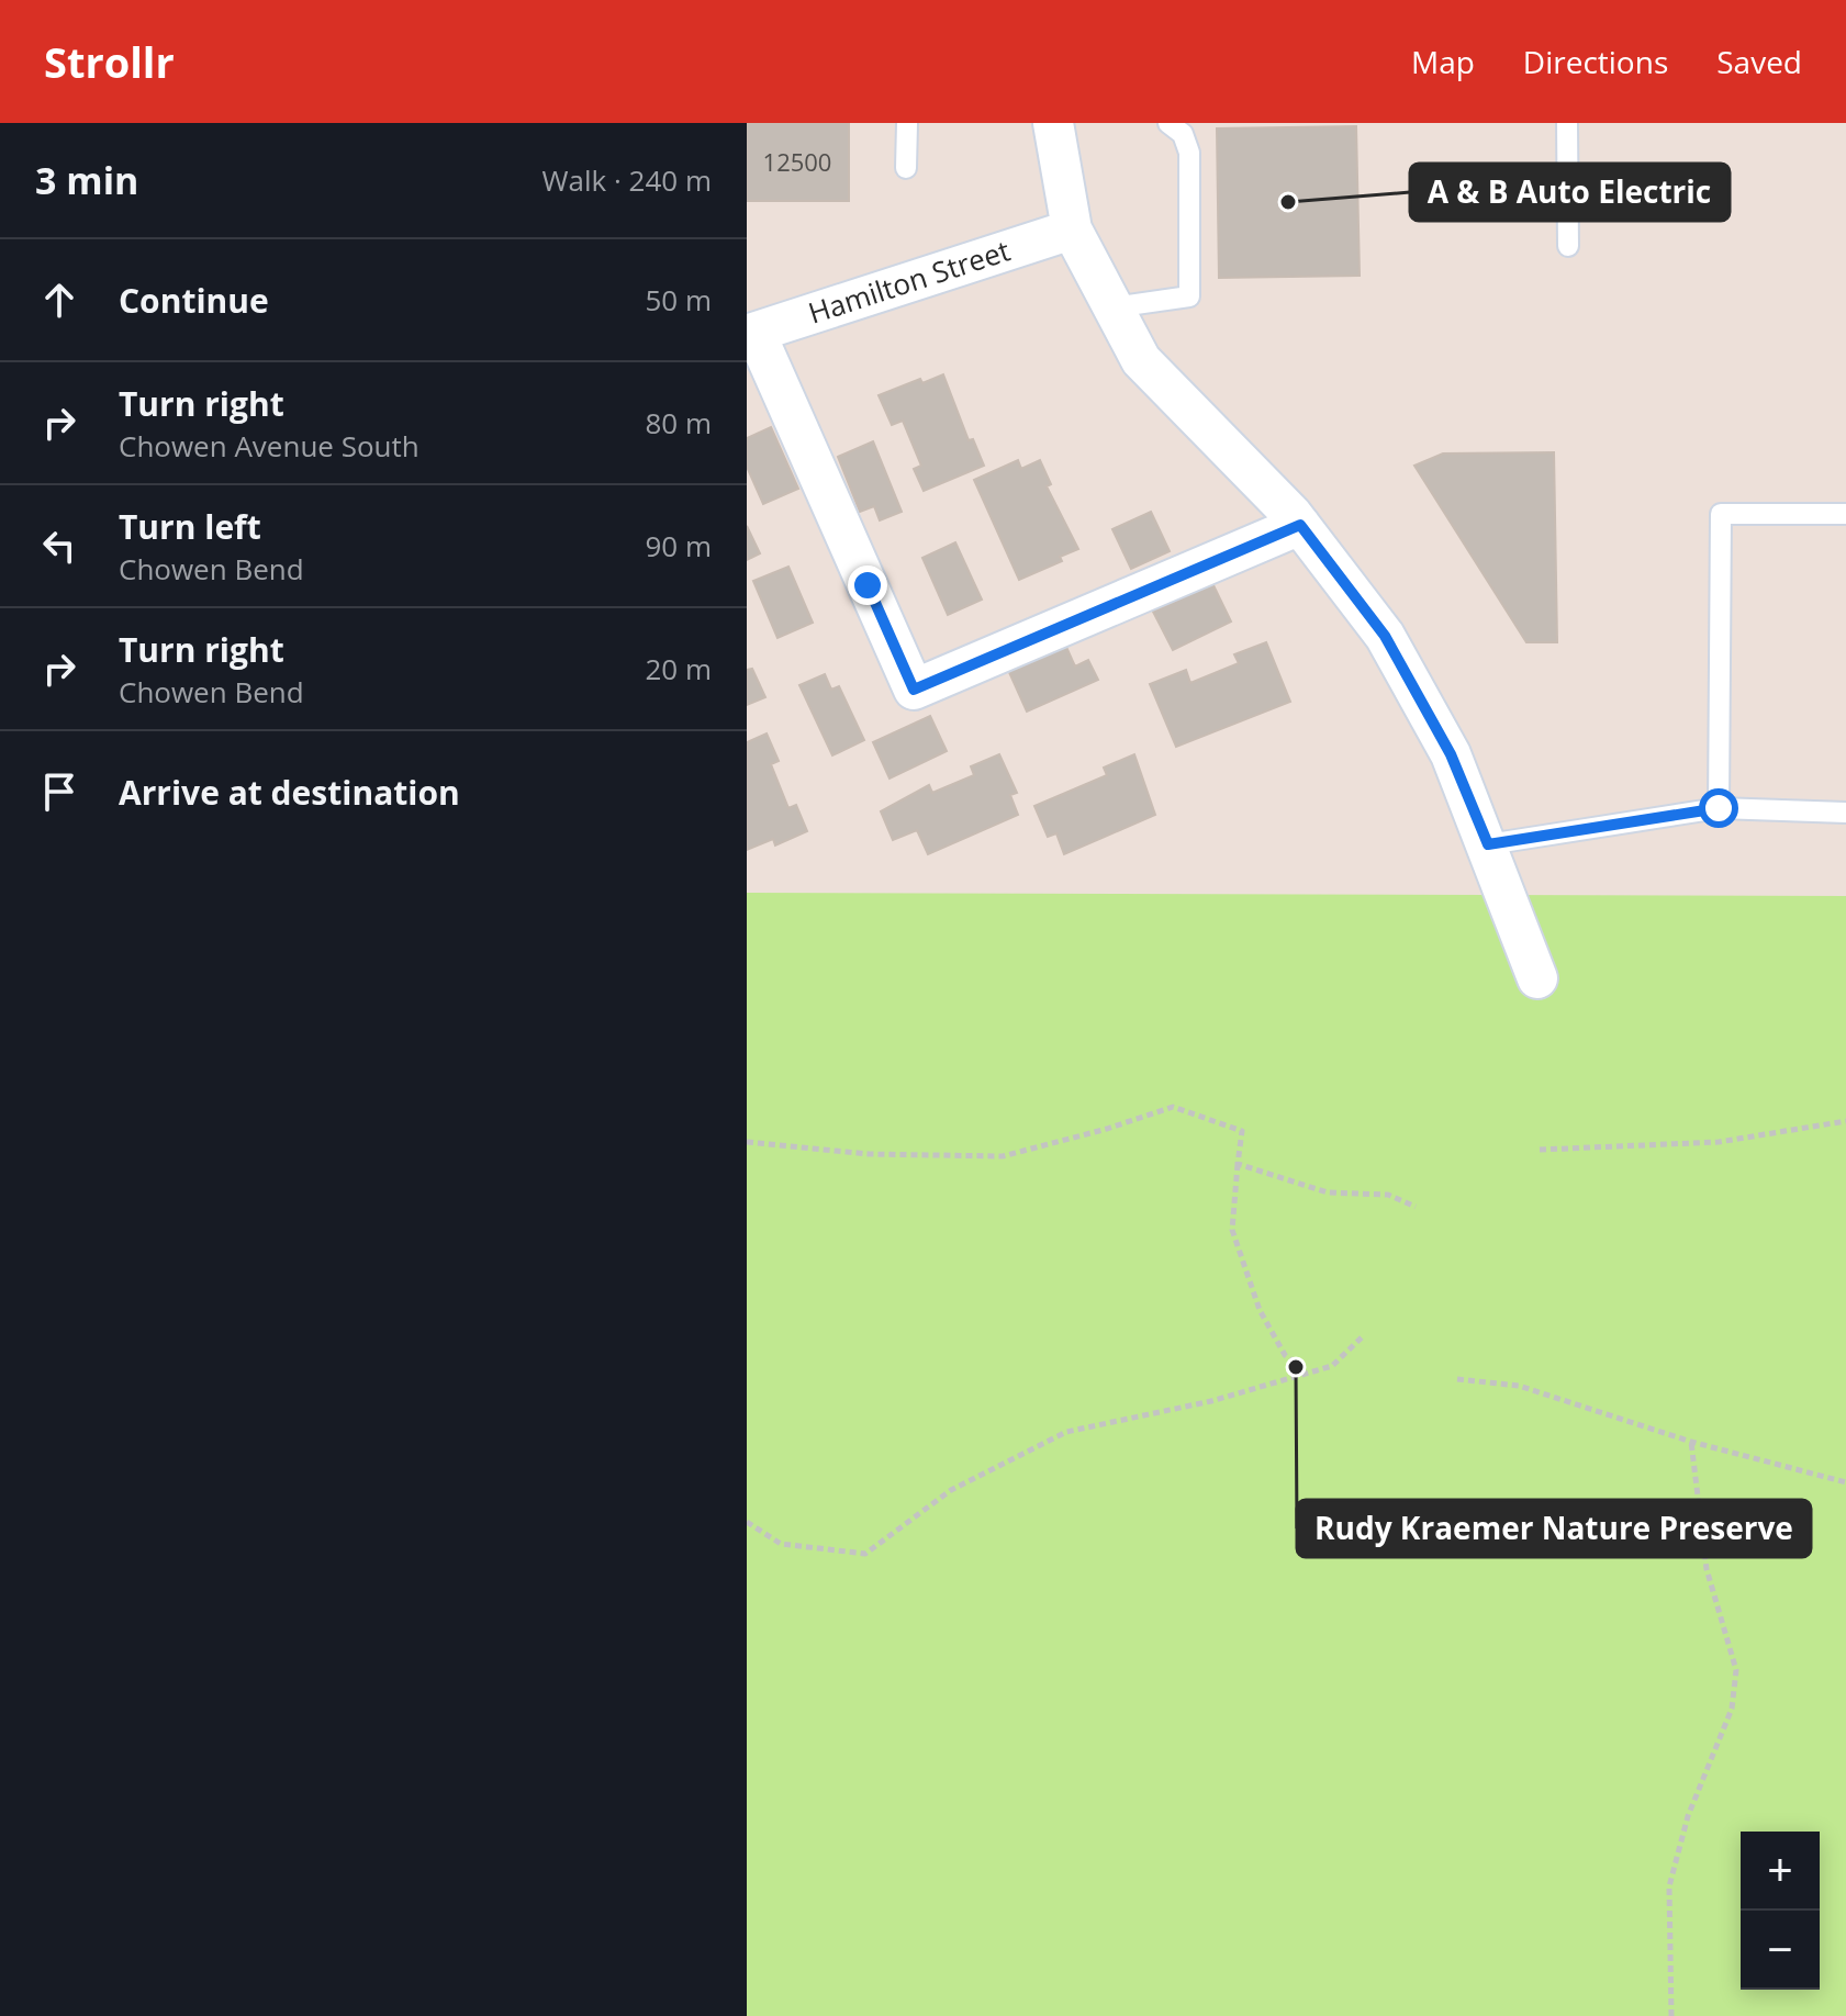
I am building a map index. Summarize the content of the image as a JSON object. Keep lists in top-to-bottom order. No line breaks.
{"streets":{"street":["Hamilton Street"]},"places":["A & B Auto Electric","Rudy Kraemer Nature Preserve"],"house_numbers":["12500"],"page":{"header":"Strollr","nav":["Map","Directions","Saved"],"heading":["3 min","Walk · 240 m"],"list":[["Continue","50 m"],["Turn right","Chowen Avenue South","80 m"],["Turn left","Chowen Bend","90 m"],["Turn right","Chowen Bend","20 m"],"Arrive at destination"],"map_buttons":["+","−"]}}
